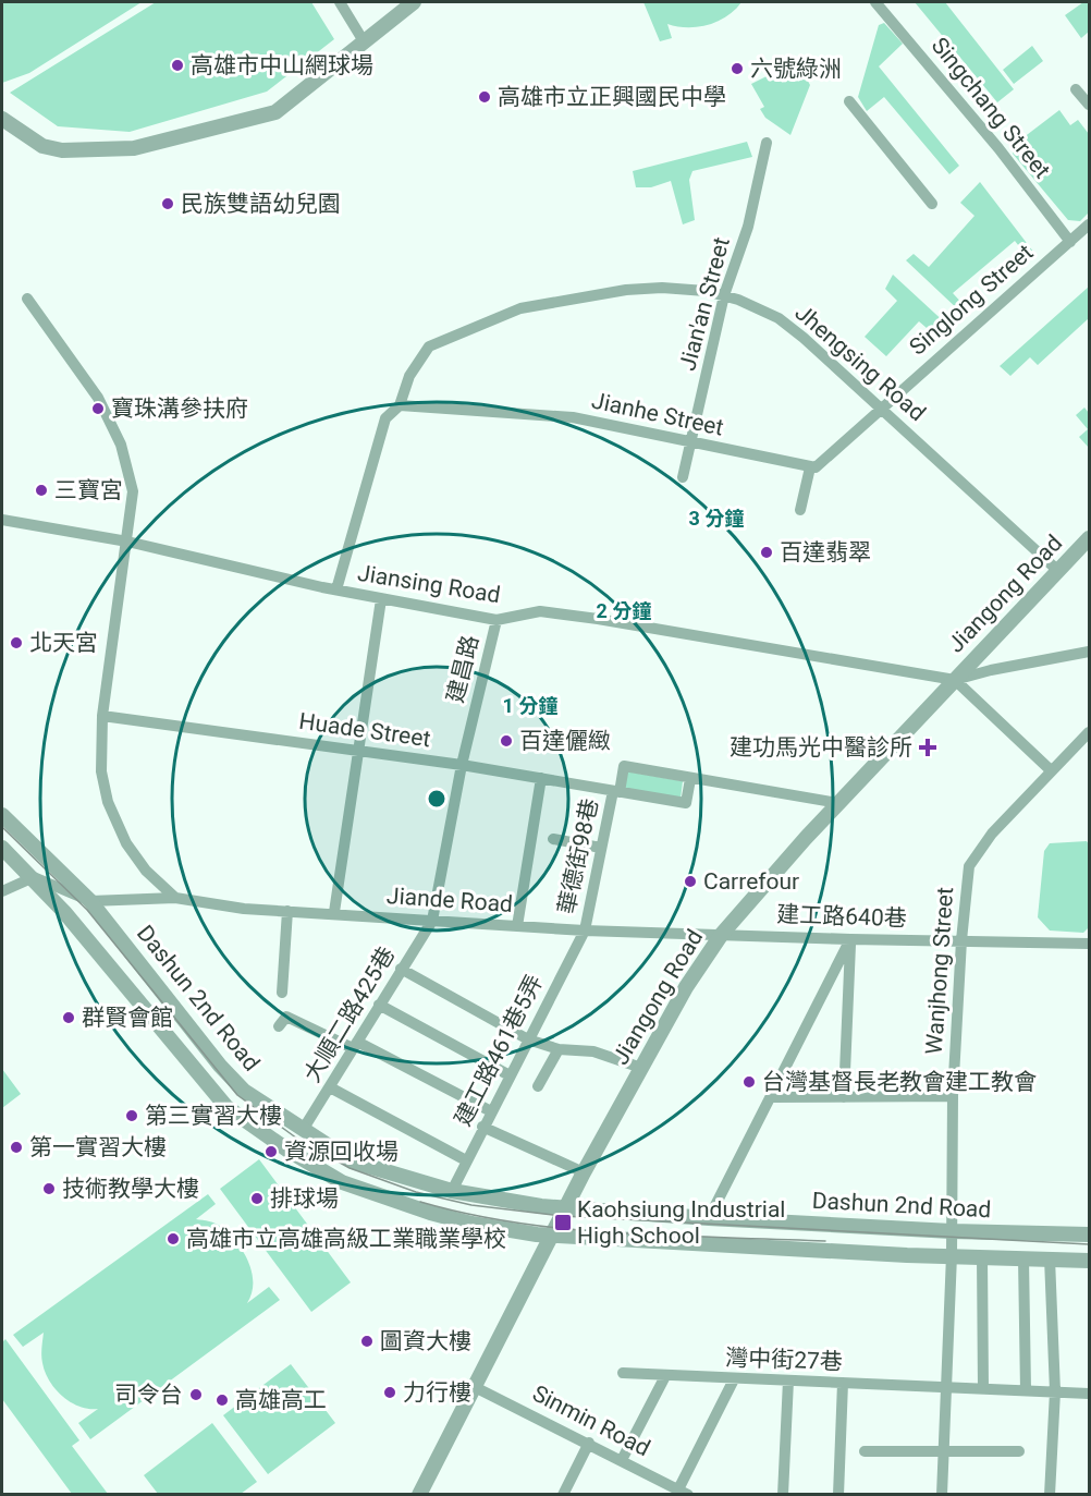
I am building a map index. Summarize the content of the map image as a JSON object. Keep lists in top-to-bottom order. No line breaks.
{"streets":{"street":["Singchang Street","Singlong Street","Jian'an Street","Jhengsing Road","Jianhe Street","Jiansing Road","Jiangong Road","建昌路","Huade Street","華德街98巷","Jiande Road","建工路640巷","Wanjhong Street","Dashun 2nd Road","大順二路425巷","建工路461巷5弄","灣中街27巷","Sinmin Road"]},"crossings":[["Singchang Street","Singlong Street"],["Singlong Street","Jhengsing Road"],["Jian'an Street","Jhengsing Road"],["Jian'an Street","Jianhe Street"],["Jhengsing Road","Jianhe Street"],["Jhengsing Road","Jiansing Road"],["Jhengsing Road","Jiangong Road"],["Jiansing Road","Jiangong Road"],["Jiansing Road","建昌路"],["Jiangong Road","Jiande Road"],["Jiangong Road","建工路640巷"],["Jiangong Road","Dashun 2nd Road"],["Jiangong Road","Sinmin Road"],["建昌路","Huade Street"],["建昌路","Jiande Road"],["建昌路","大順二路425巷"],["Huade Street","華德街98巷"],["華德街98巷","Jiande Road"],["華德街98巷","建工路461巷5弄"],["Jiande Road","建工路640巷"],["Jiande Road","Dashun 2nd Road"],["Jiande Road","大順二路425巷"],["Jiande Road","建工路461巷5弄"],["建工路640巷","Wanjhong Street"],["Wanjhong Street","Dashun 2nd Road"],["Wanjhong Street","灣中街27巷"],["Dashun 2nd Road","大順二路425巷"],["Dashun 2nd Road","建工路461巷5弄"]],"places":{"other":["高雄市中山網球場","六號綠洲","高雄市立正興國民中學","民族雙語幼兒園","寶珠溝參扶府","三寶宮","百達翡翠","北天宮","百達儷緻","Carrefour","群賢會館","台灣基督長老教會建工教會","第三實習大樓","第一實習大樓","資源回收場","技術教學大樓","排球場","高雄市立高雄高級工業職業學校","圖資大樓","力行樓","司令台","高雄高工"],"health":["建功馬光中醫診所"],"transit":["Kaohsiung Industrial High School"]},"rings":["3 分鐘","2 分鐘","1 分鐘"]}
